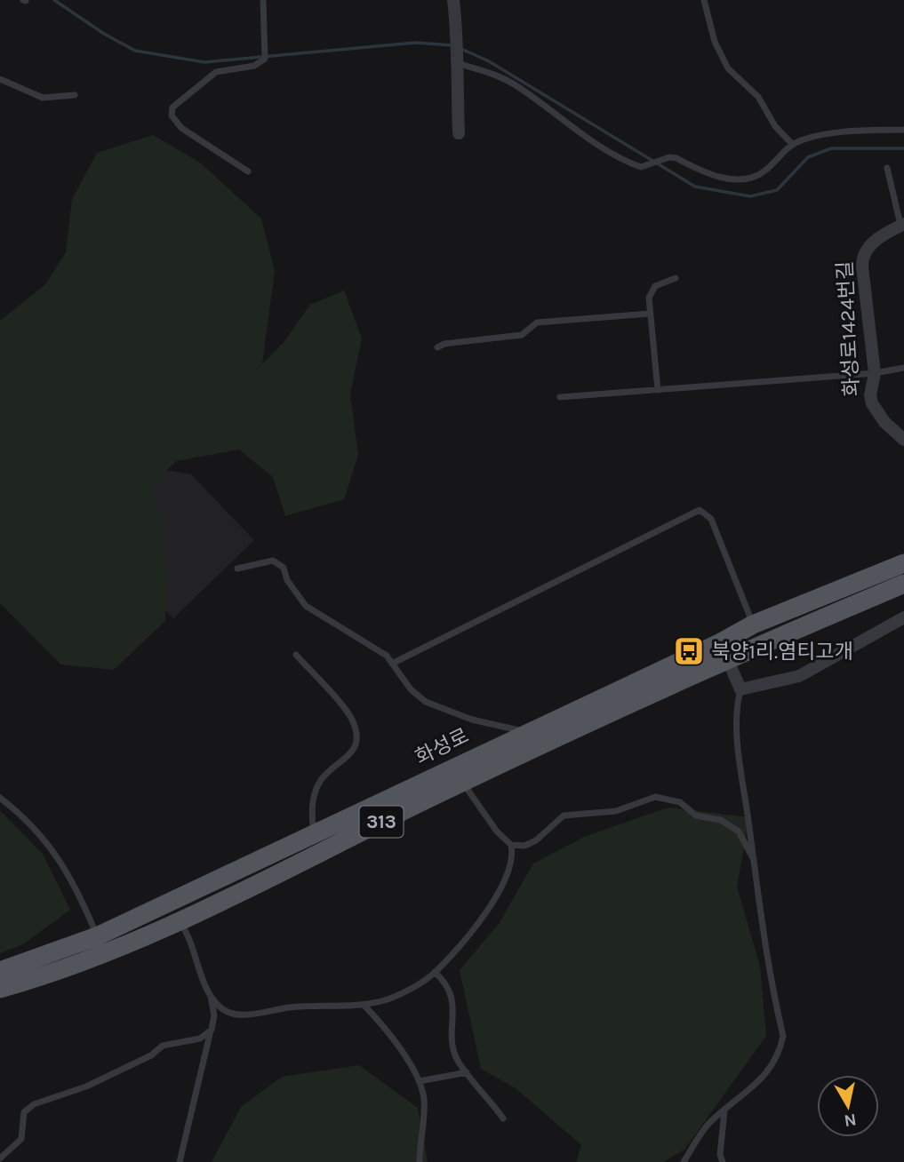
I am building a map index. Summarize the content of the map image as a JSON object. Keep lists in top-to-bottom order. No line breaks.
{"streets":{"main road":["화성로","313"],"street":["화성로1424번길"]},"places":{"bus stop":["북양1리.염티고개"]},"north":"bottom"}
